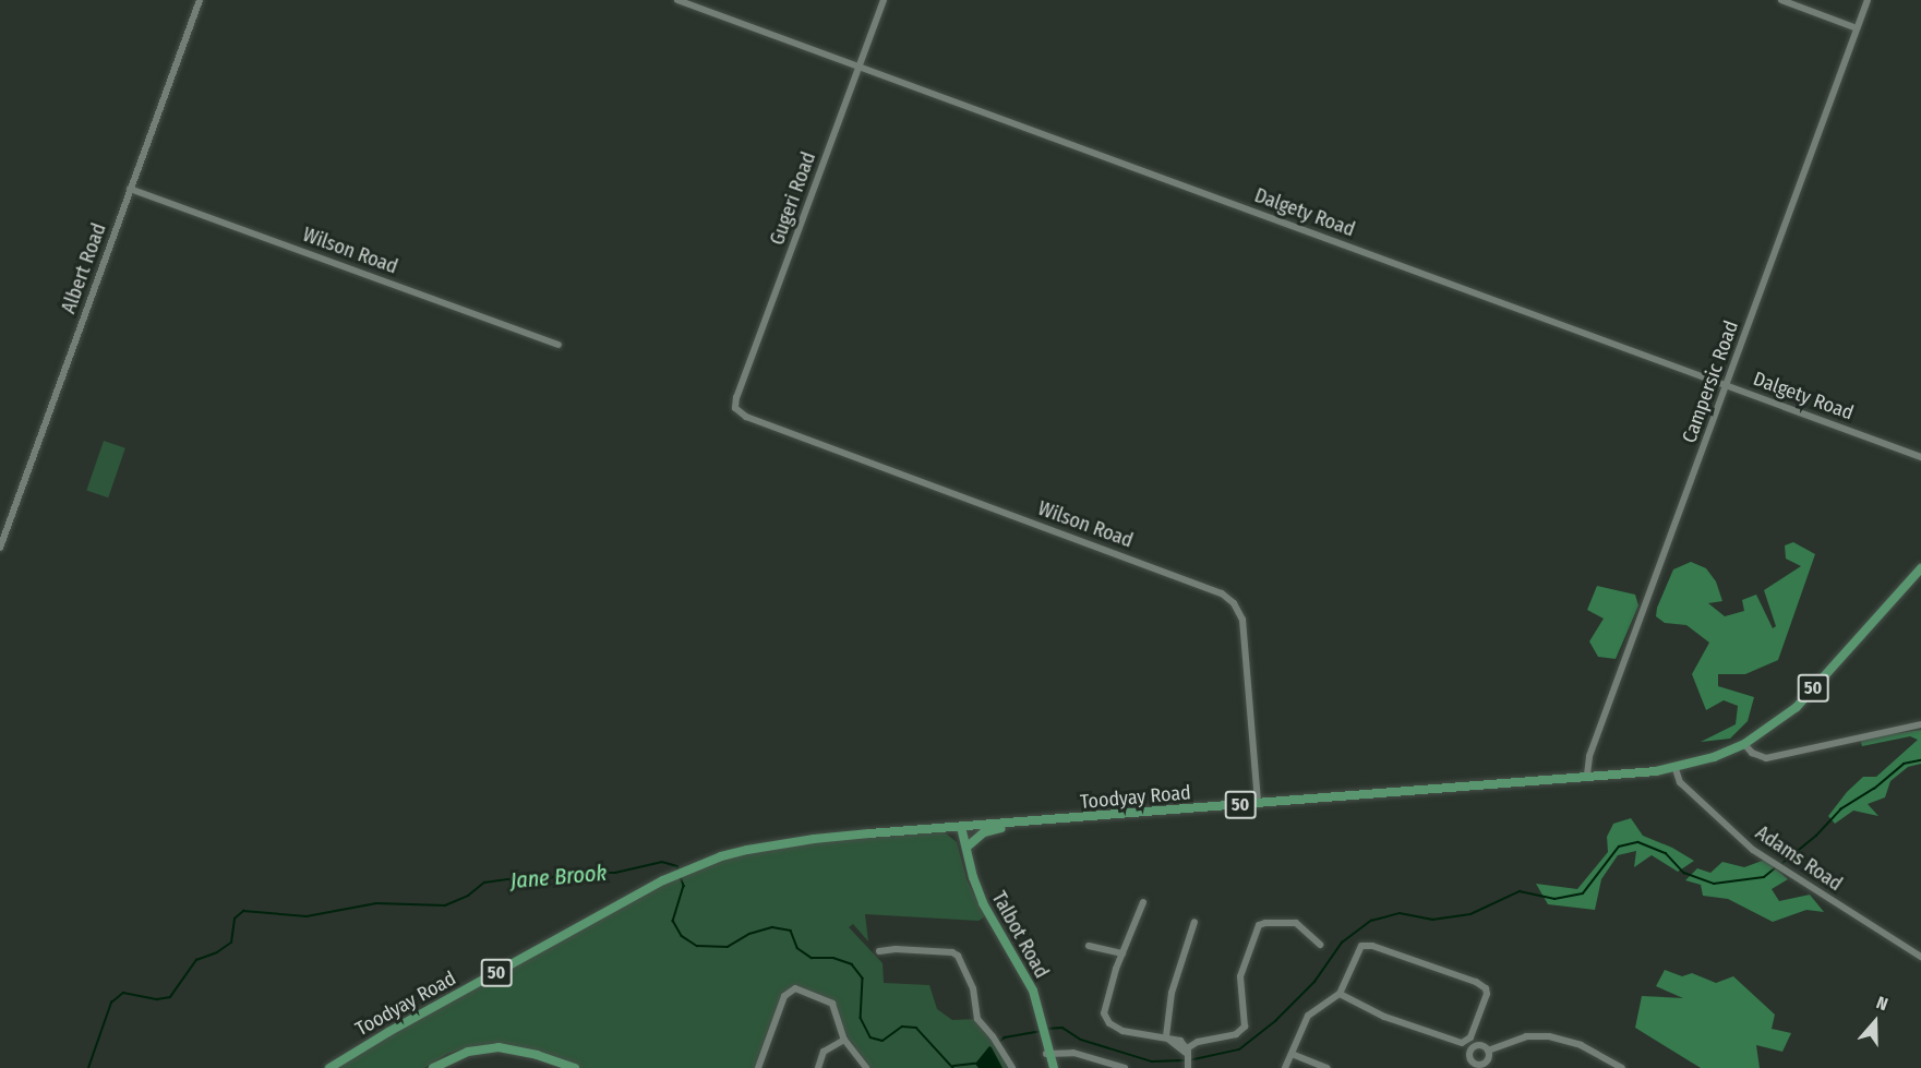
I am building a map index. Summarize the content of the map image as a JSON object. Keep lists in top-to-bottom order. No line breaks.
{"streets":{"main road":["50","Toodyay Road","Talbot Road"],"street":["Gugeri Road","Dalgety Road","Wilson Road","Albert Road","Campersic Road","Adams Road"]},"crossings":[["Gugeri Road","Dalgety Road"],["Gugeri Road","Wilson Road"],["Dalgety Road","Campersic Road"],["Wilson Road","Albert Road"],["Wilson Road","Toodyay Road"],["Campersic Road","Toodyay Road"],["Toodyay Road","Adams Road"],["Toodyay Road","Talbot Road"]],"water":["Jane Brook"],"north":"top"}
